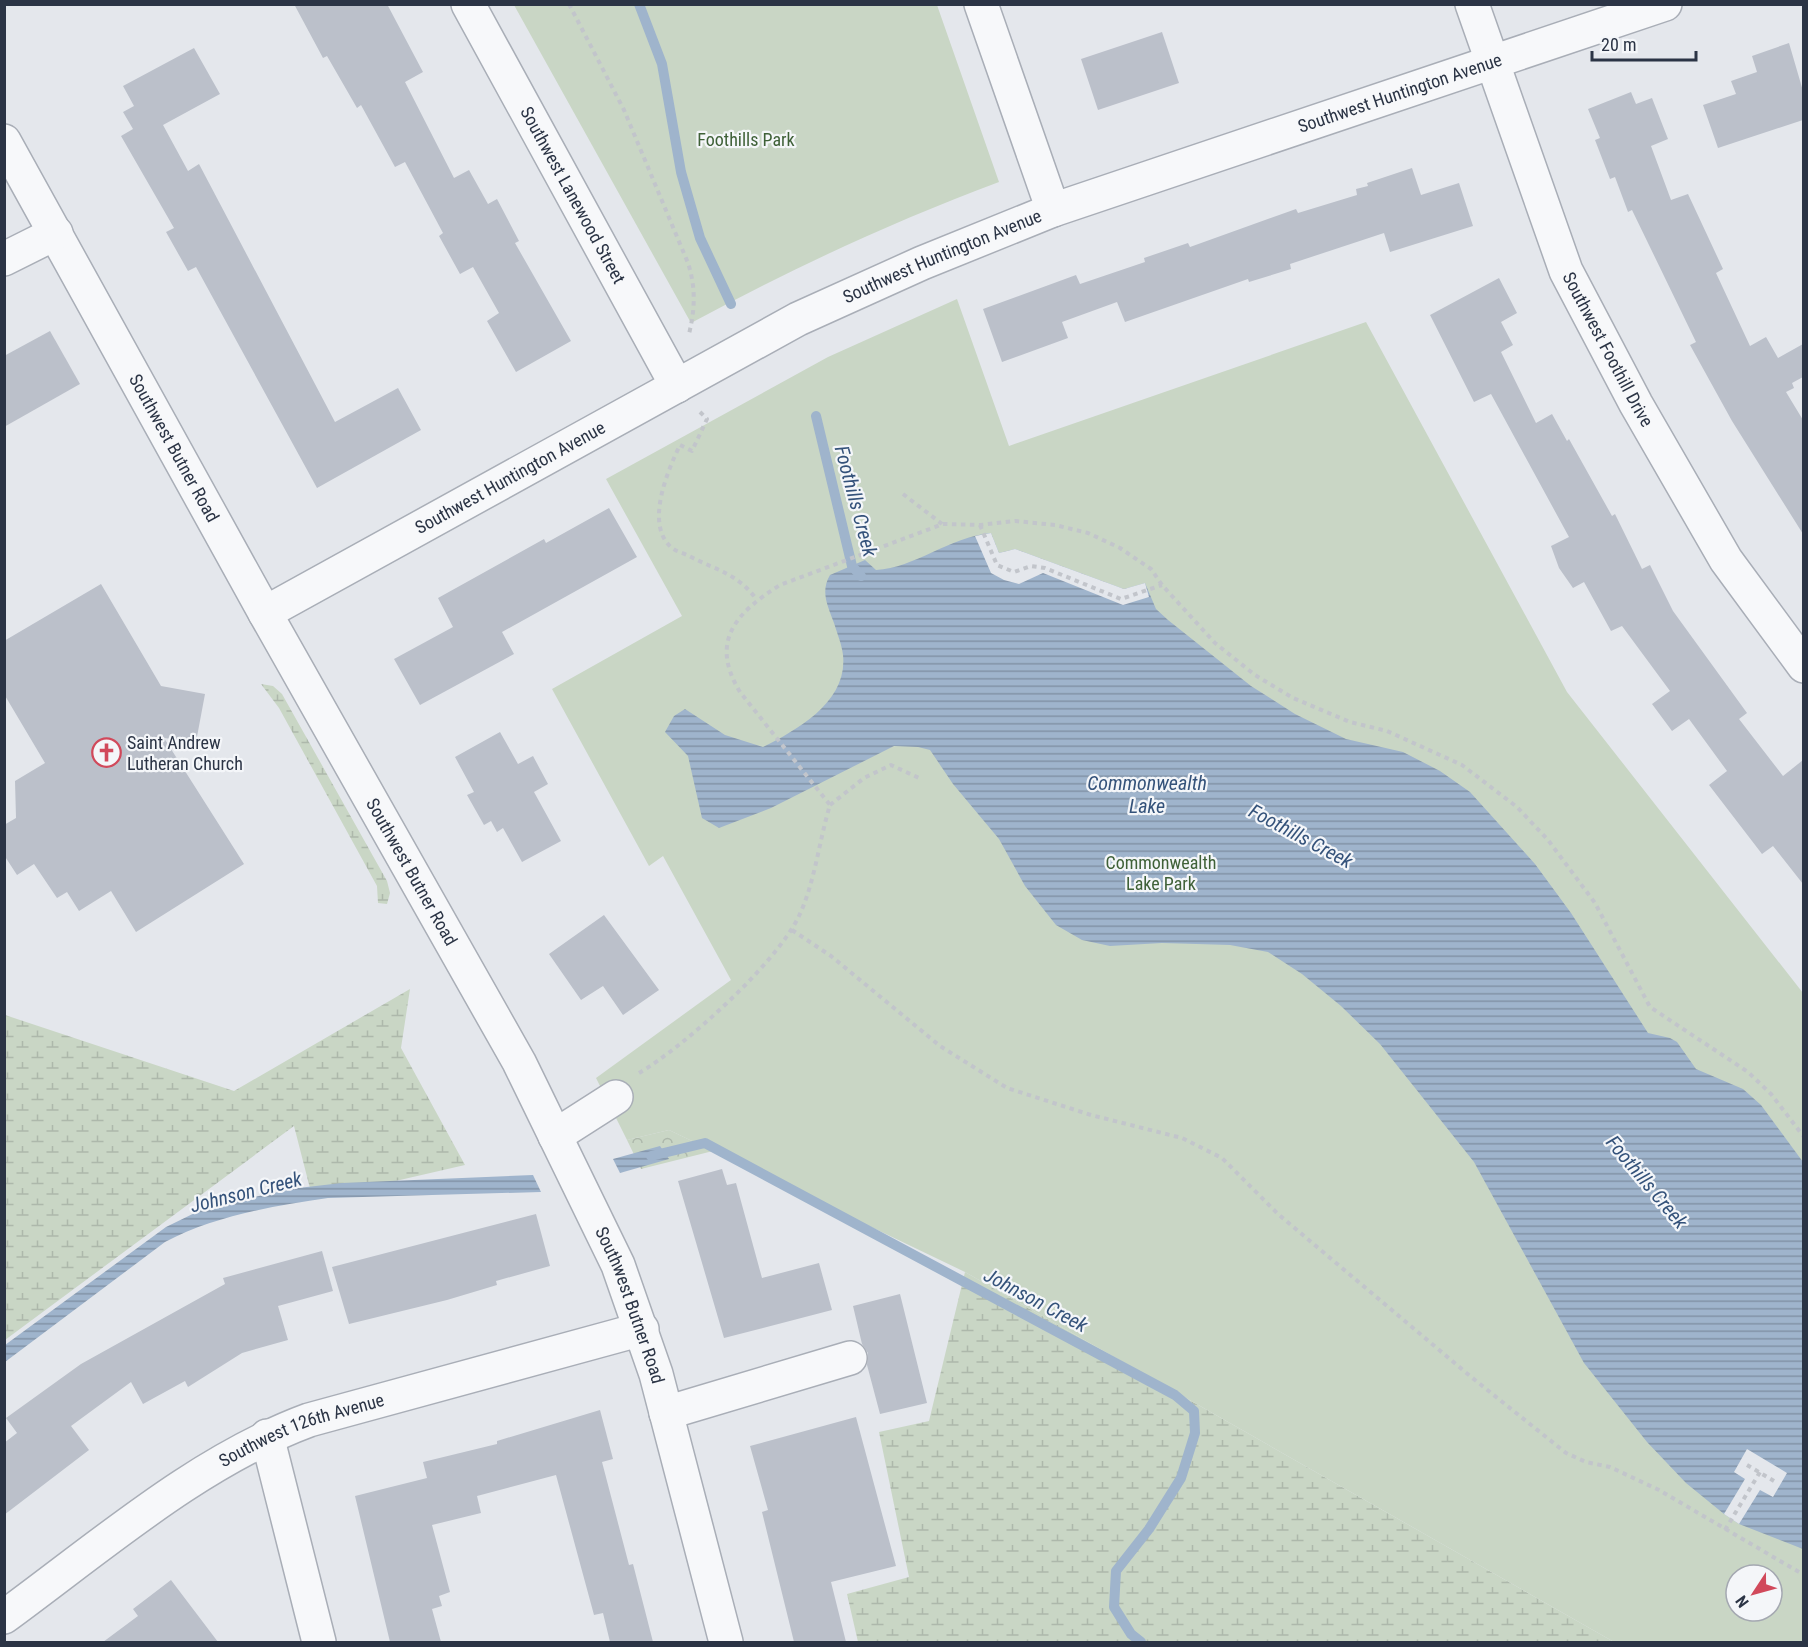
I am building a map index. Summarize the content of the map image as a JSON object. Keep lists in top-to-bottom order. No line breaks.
{"streets":{"street":["Southwest Huntington Avenue","Southwest Lanewood Street","Southwest Foothill Drive","Southwest Butner Road","Southwest 126th Avenue"]},"crossings":[["Southwest Huntington Avenue","Southwest Lanewood Street"],["Southwest Huntington Avenue","Southwest Foothill Drive"],["Southwest Huntington Avenue","Southwest Butner Road"],["Southwest Butner Road","Southwest 126th Avenue"]],"water":["Foothills Creek","Commonwealth Lake","Johnson Creek"],"parks":["Foothills Park","Commonwealth Lake Park"],"places":{"church":["Saint Andrew Lutheran Church"]},"scale_bar":"20 m","north":"bottom left"}
